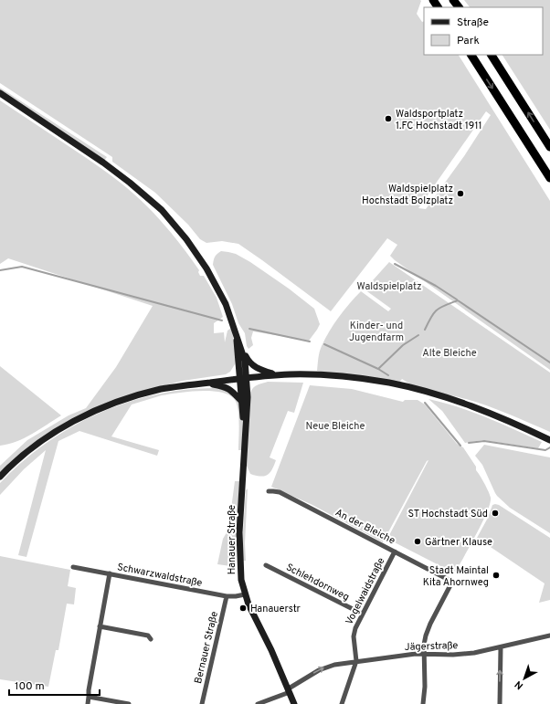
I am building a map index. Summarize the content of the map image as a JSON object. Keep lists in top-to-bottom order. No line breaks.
{"streets":{"street":["An der Bleiche","Hanauer Straße","Schwarzwaldstraße","Schlehdornweg","Vogelwaidstraße","Jägerstraße","Bernauer Straße"]},"crossings":[["An der Bleiche","Vogelwaidstraße"],["An der Bleiche","Jägerstraße"],["Hanauer Straße","Schwarzwaldstraße"],["Hanauer Straße","Jägerstraße"],["Schwarzwaldstraße","Bernauer Straße"],["Schlehdornweg","Vogelwaidstraße"],["Vogelwaidstraße","Jägerstraße"]],"parks":["Waldspielplatz","Kinder- und Jugendfarm","Alte Bleiche","Neue Bleiche"],"places":["Waldsportplatz 1.FC Hochstadt 1911","Waldspielplatz Hochstadt Bolzplatz","ST Hochstadt Süd","Gärtner Klause","Stadt Maintal Kita Ahornweg","Hanauerstr"],"legend":["Straße","Park"],"scale_bar":"100 m","north":"bottom left"}
